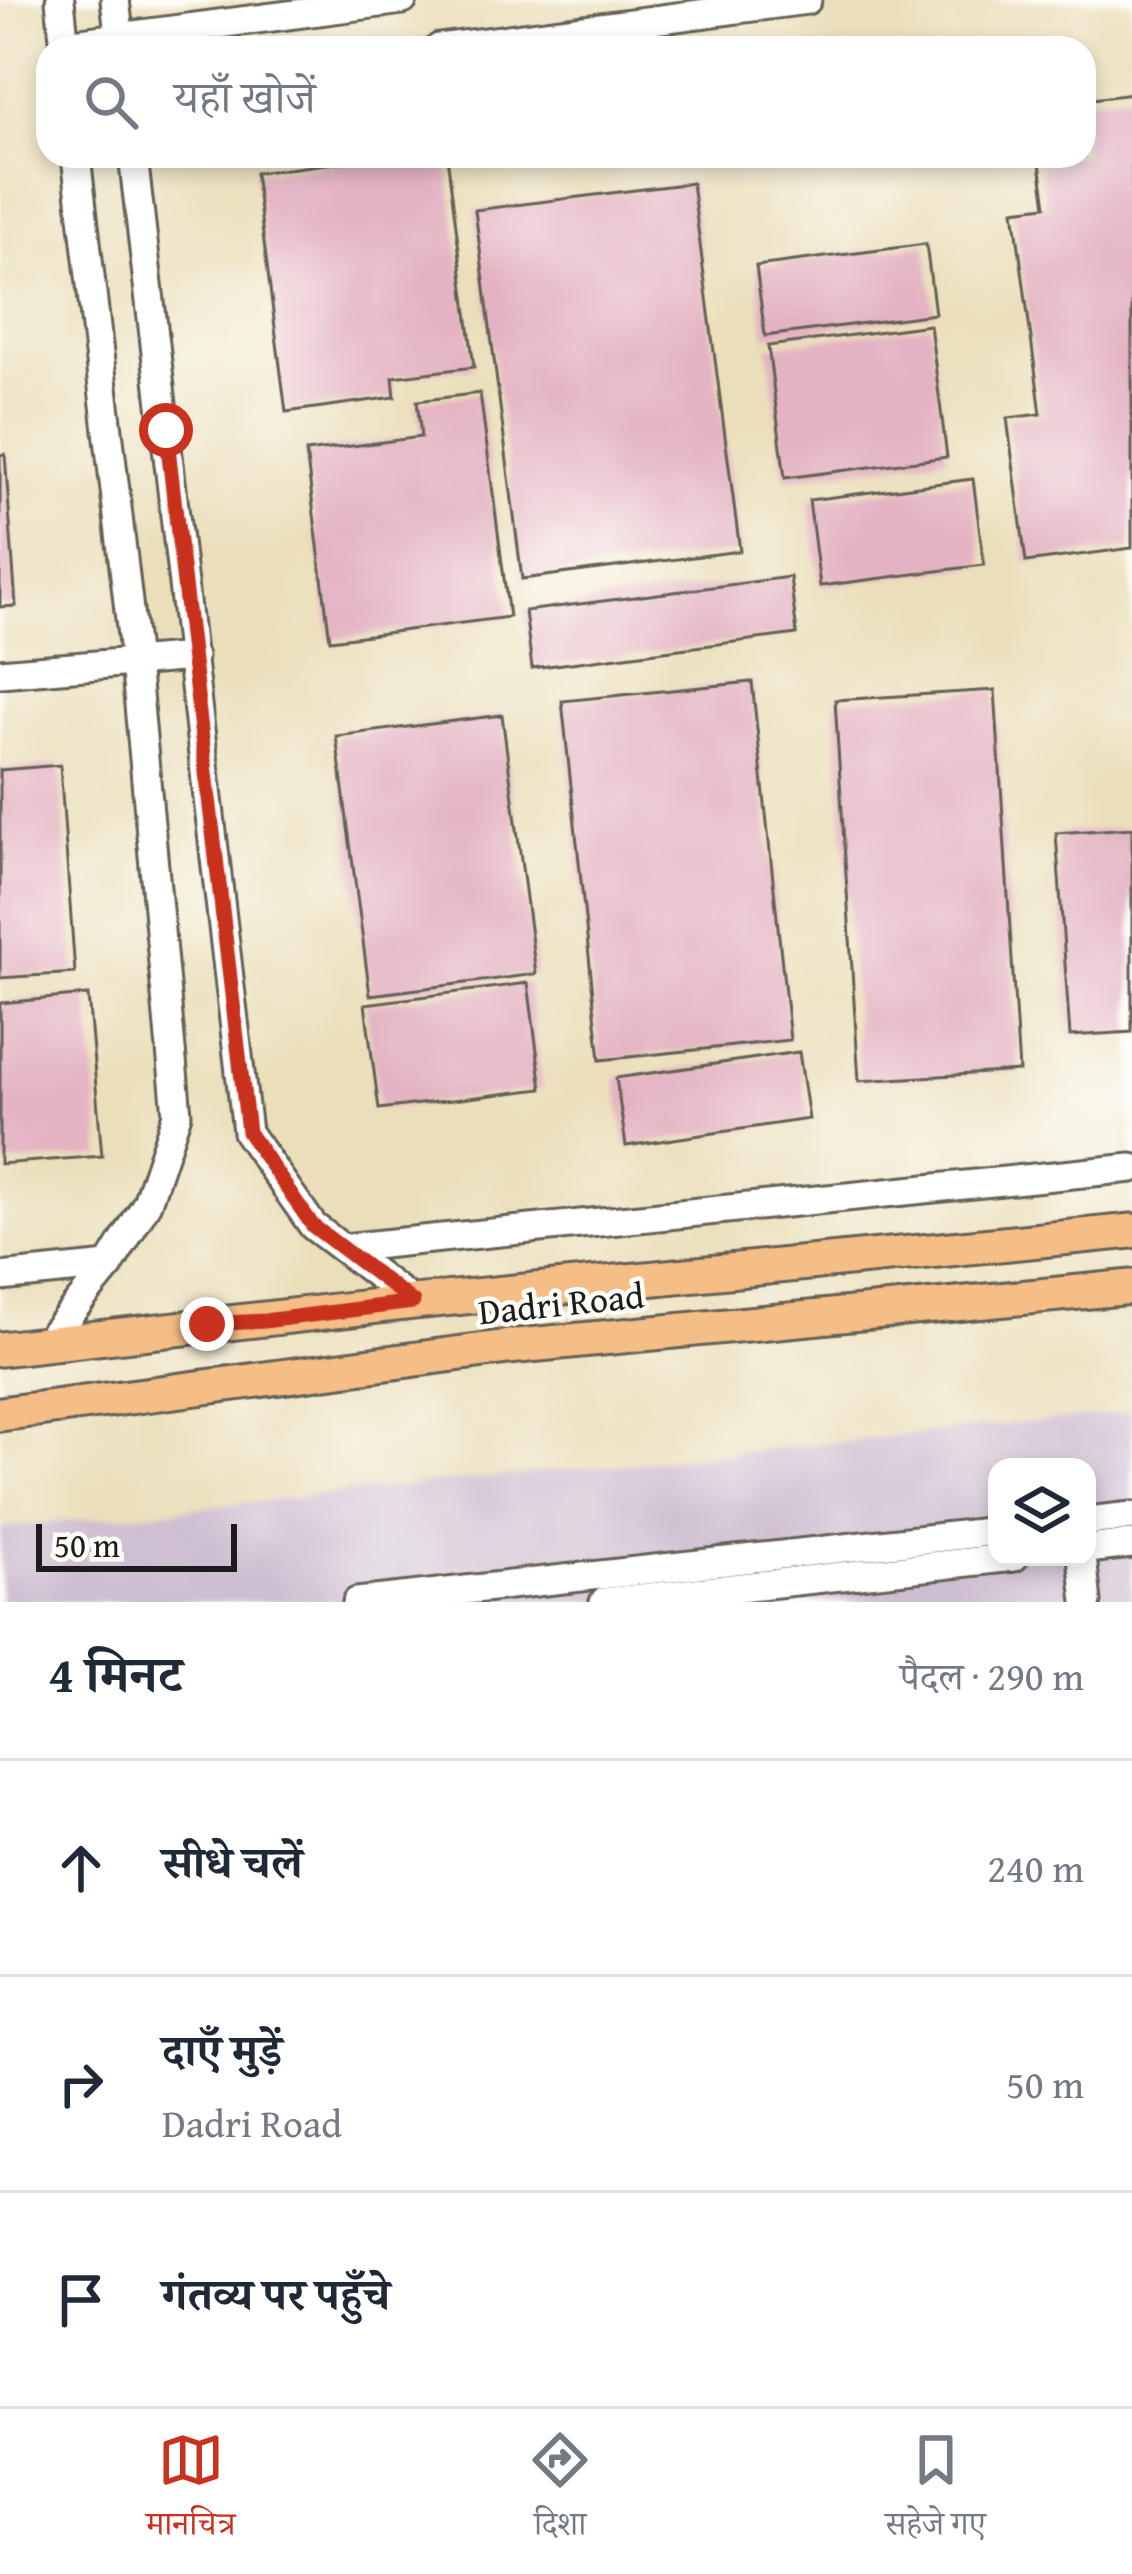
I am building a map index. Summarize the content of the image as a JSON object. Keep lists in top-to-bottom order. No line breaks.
{"streets":{"main road":["Dadri Road"]},"scale_bar":"50 m","page":{"search":"यहाँ खोजें","scale":"50 m","heading":["4 मिनट","पैदल · 290 m"],"list":[["सीधे चलें","240 m"],["दाएँ मुड़ें","Dadri Road","50 m"],"गंतव्य पर पहुँचे"],"nav":["मानचित्र","दिशा","सहेजे गए"]}}
